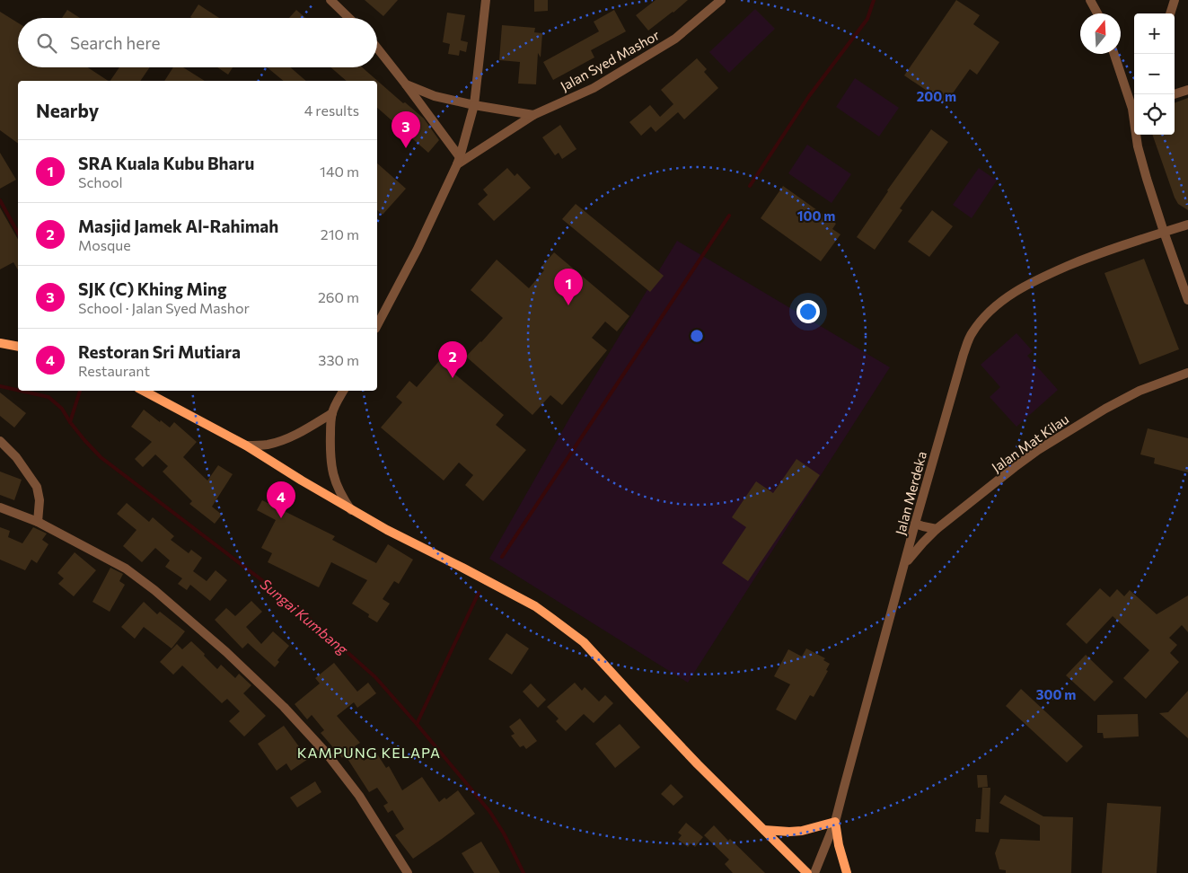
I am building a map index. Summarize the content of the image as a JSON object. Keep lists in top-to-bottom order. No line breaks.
{"streets":{"street":["Jalan Syed Mashor","Jalan Mat Kilau","Jalan Merdeka"]},"crossings":[["Jalan Mat Kilau","Jalan Merdeka"]],"districts":["KAMPUNG KELAPA"],"water":["Sungai Kumbang"],"north":"top","page":{"map_buttons":["+","−"],"search":"Search here","heading":["Nearby","4 results"],"pins":["3","1","2","4"],"list":[{"mark":"1","name":"SRA Kuala Kubu Bharu","note":"School","value":"140 m"},{"mark":"2","name":"Masjid Jamek Al-Rahimah","note":"Mosque","value":"210 m"},{"mark":"3","name":"SJK (C) Khing Ming","note":"School · Jalan Syed Mashor","value":"260 m"},{"mark":"4","name":"Restoran Sri Mutiara","note":"Restaurant","value":"330 m"}]},"rings":["200 m","100 m","300 m"]}
